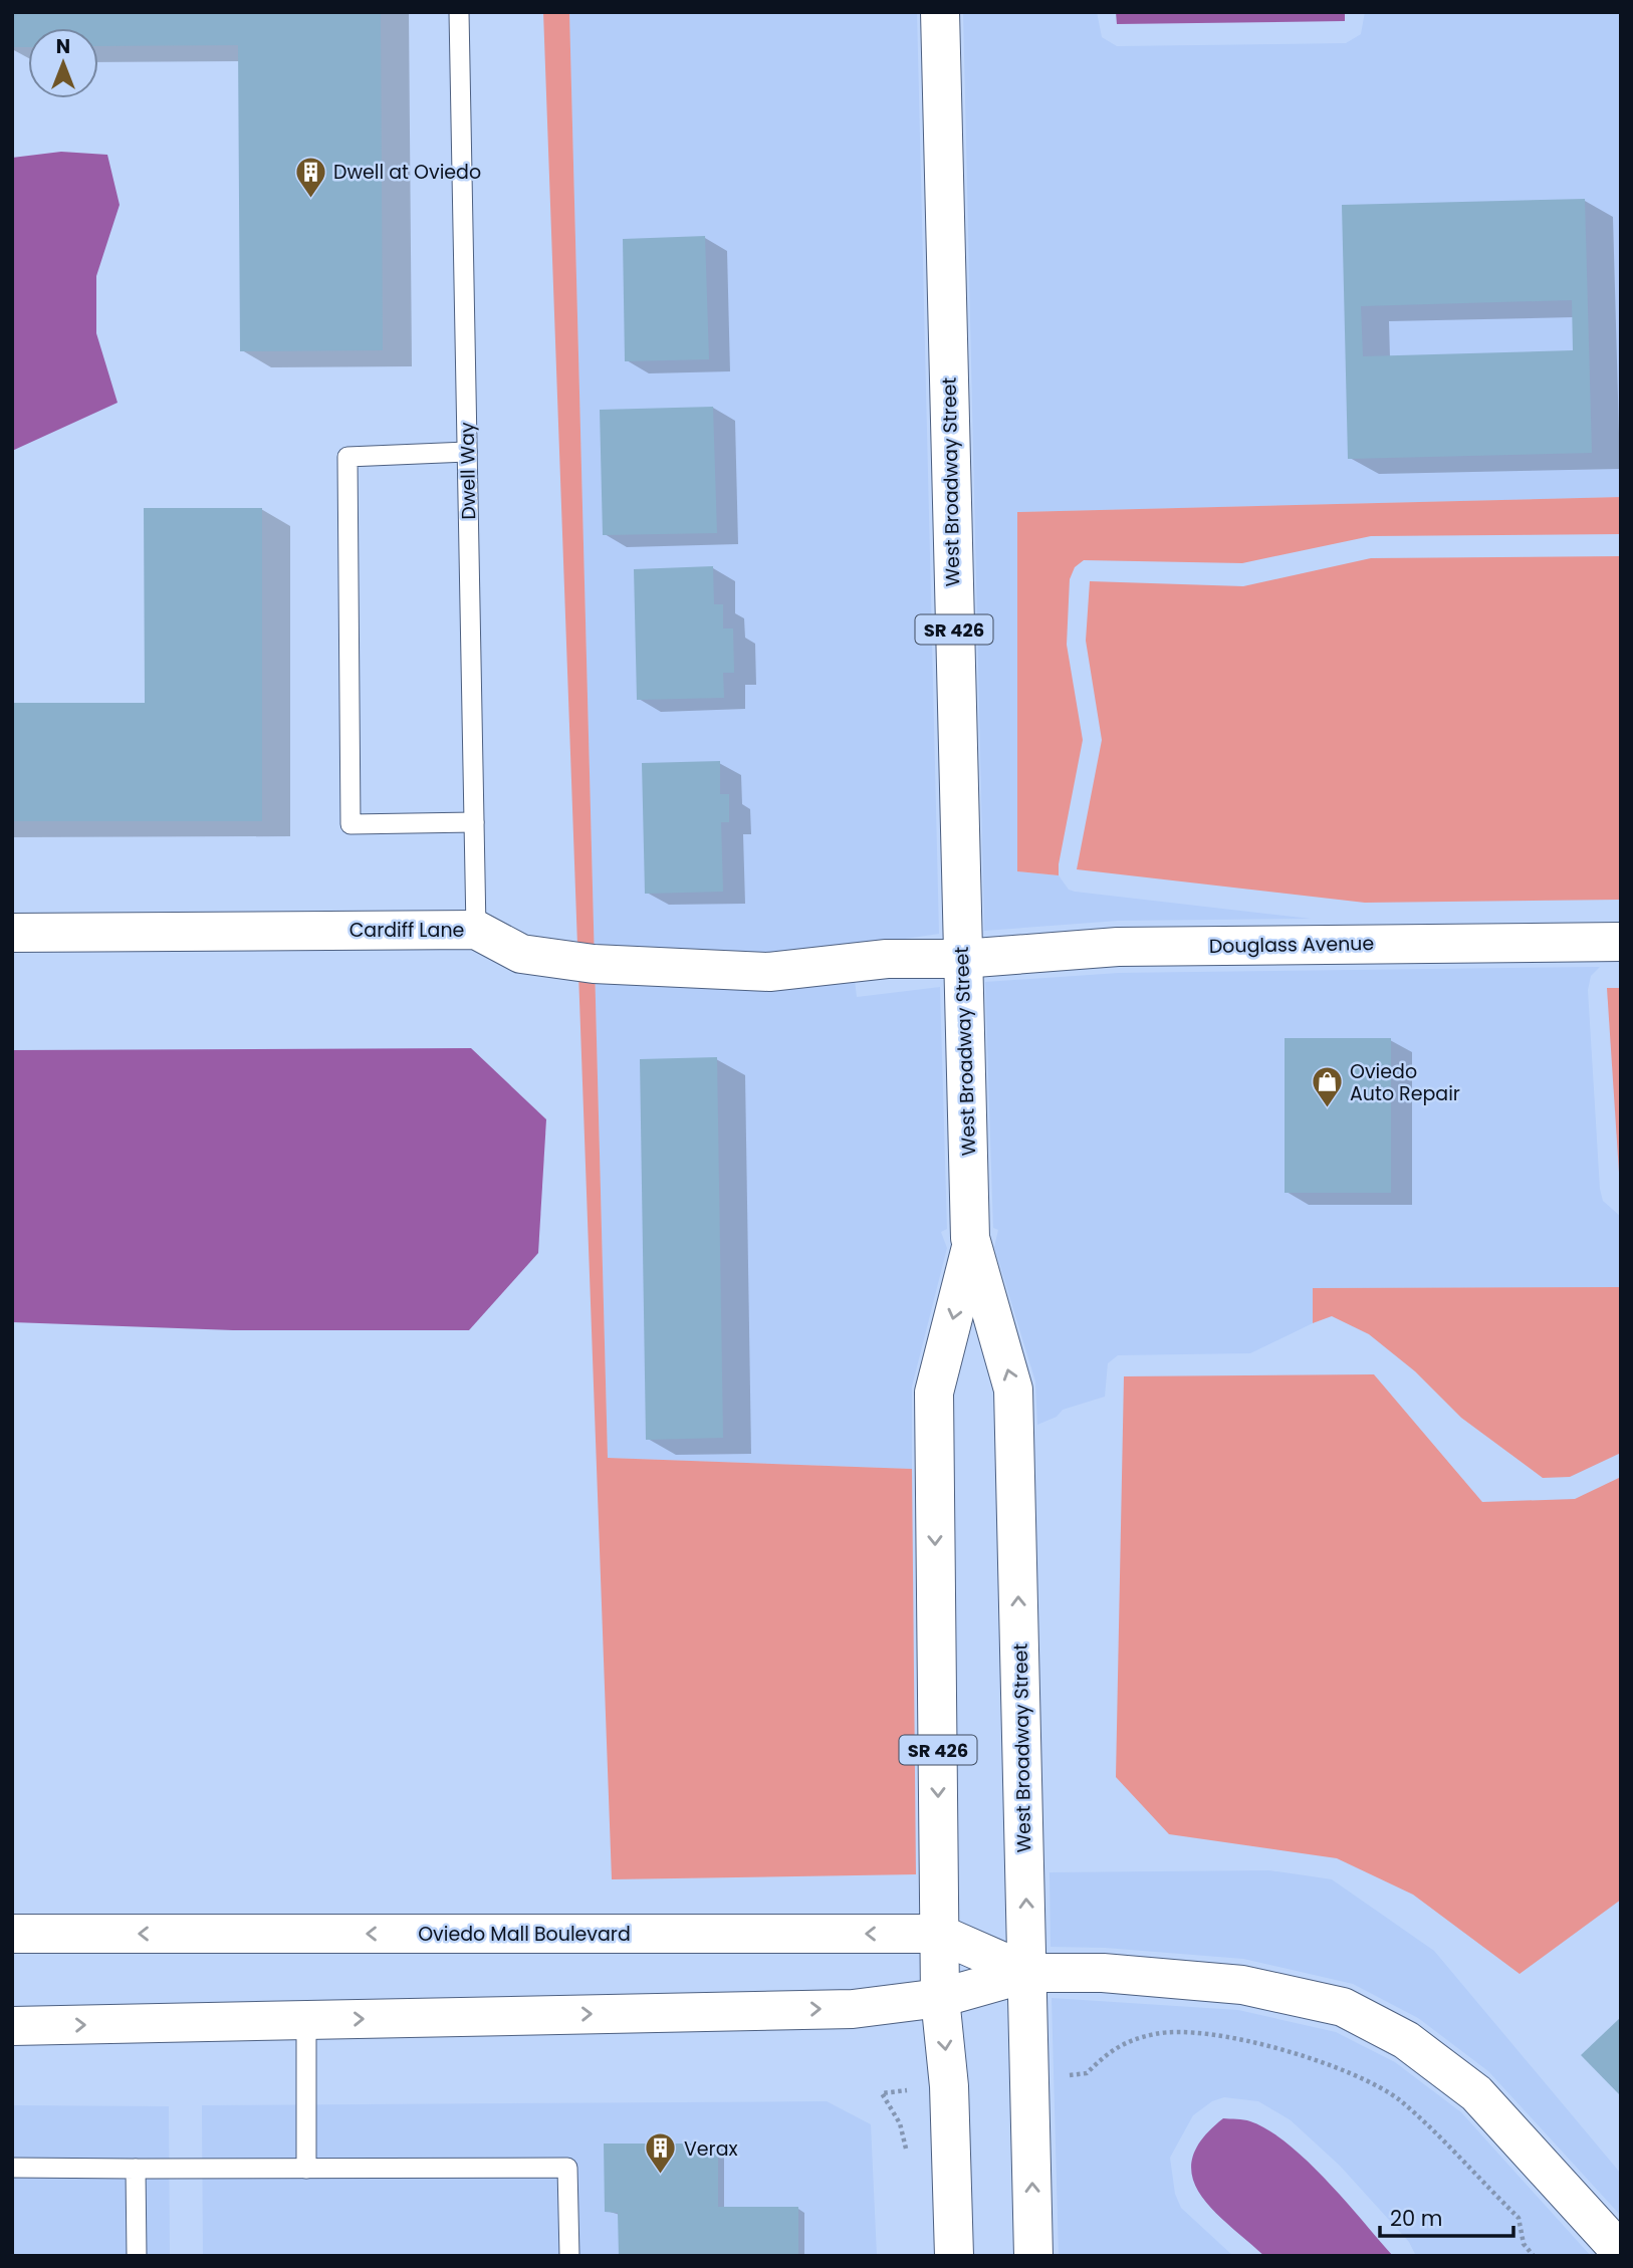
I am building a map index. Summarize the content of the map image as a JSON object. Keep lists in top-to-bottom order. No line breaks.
{"streets":{"street":["West Broadway Street","SR 426","Cardiff Lane","Douglass Avenue","Oviedo Mall Boulevard"],"lane":["Dwell Way"]},"crossings":[["Dwell Way","Cardiff Lane"],["West Broadway Street","Cardiff Lane"],["West Broadway Street","Douglass Avenue"],["West Broadway Street","Oviedo Mall Boulevard"],["Cardiff Lane","Douglass Avenue"]],"places":{"building":["Dwell at Oviedo","Verax"],"shop":["Oviedo Auto Repair"]},"scale_bar":"20 m","north":"top"}
